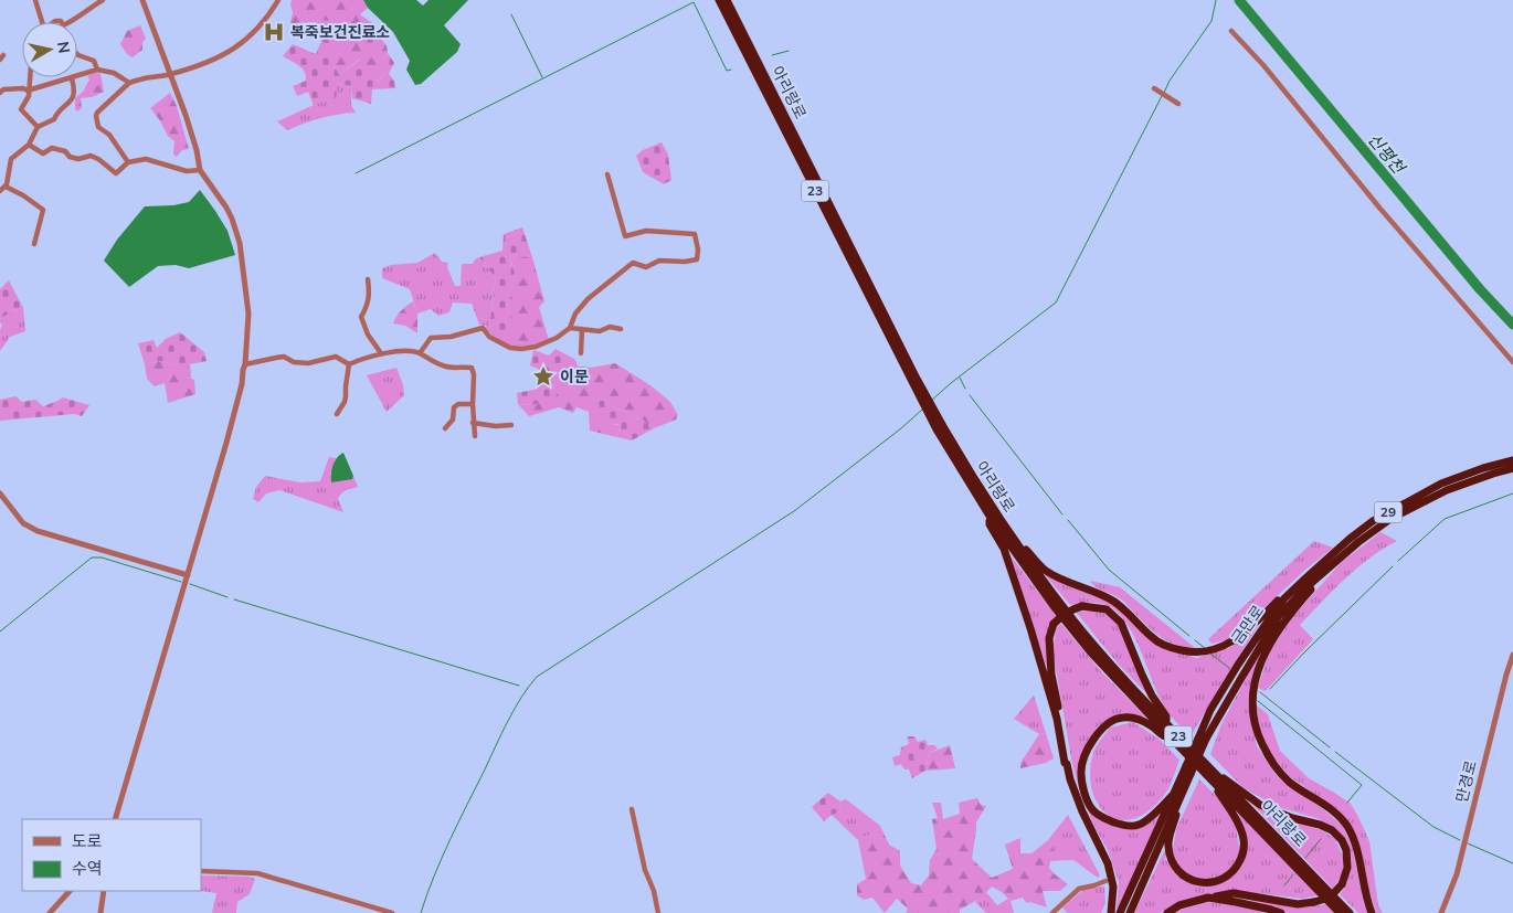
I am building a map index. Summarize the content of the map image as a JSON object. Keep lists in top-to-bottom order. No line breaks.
{"streets":{"highway":["아리랑로","23","29","금만로"],"street":["만경로"]},"crossings":[["아리랑로","29"],["29","금만로"]],"water":["신평천"],"places":{"hospital":["복죽보건진료소"],"place":["이문"]},"legend":["도로","수역"],"north":"right"}
